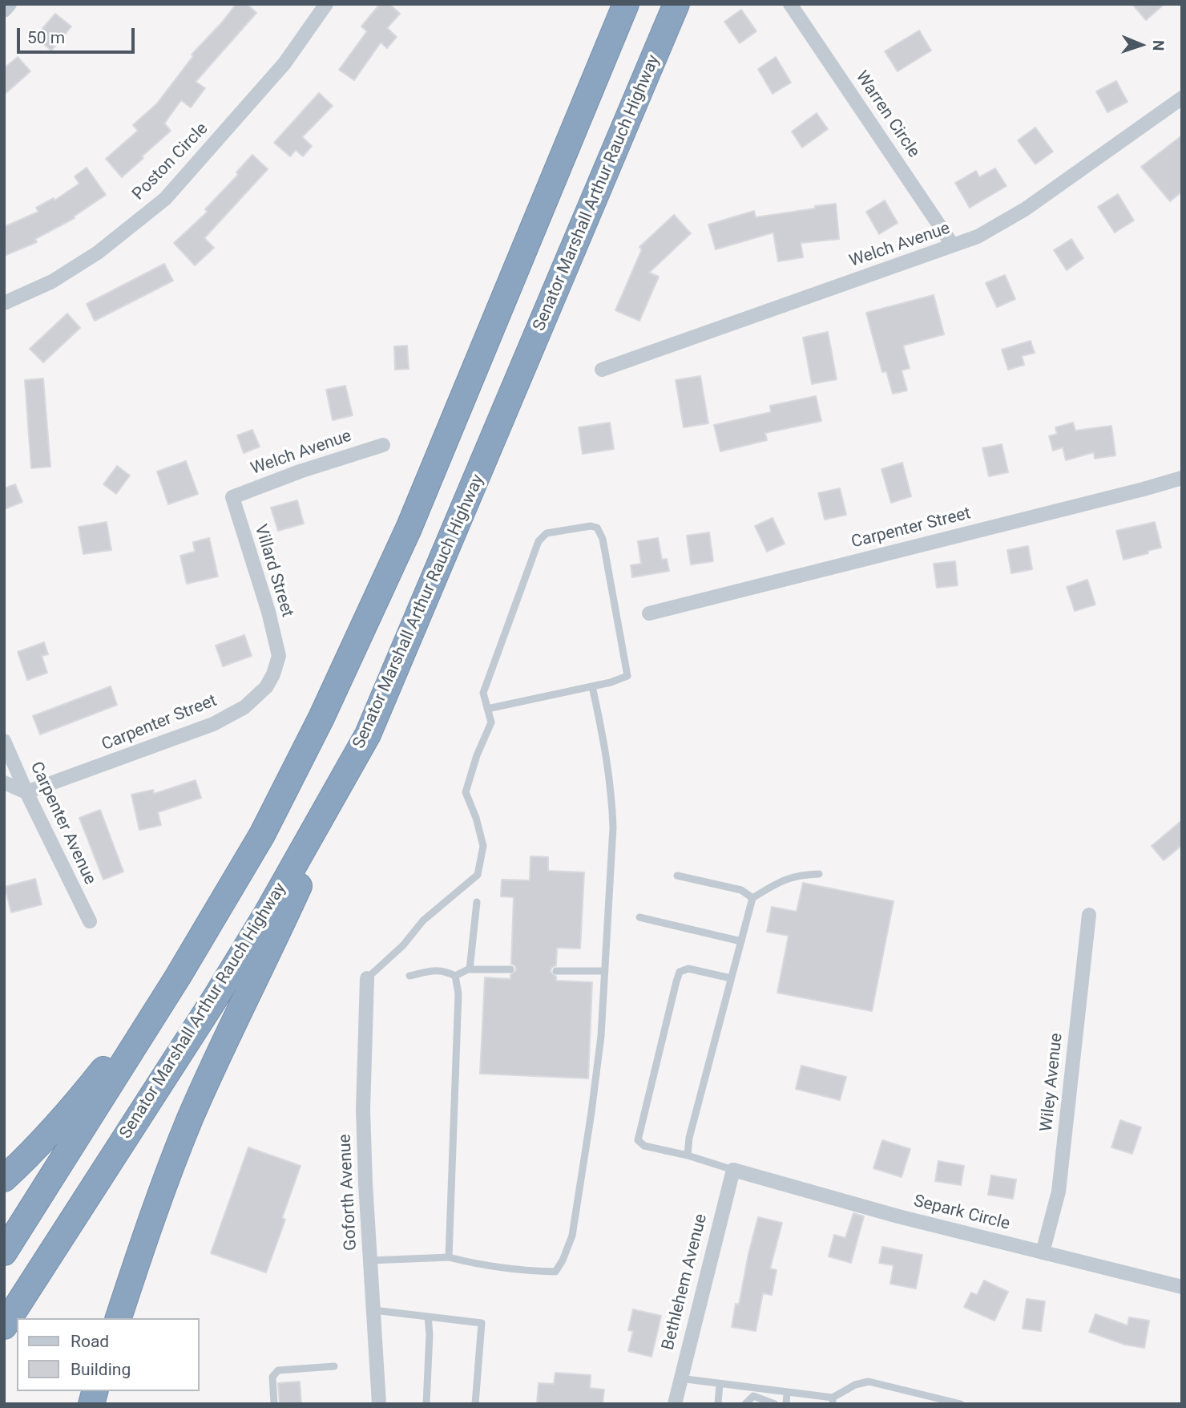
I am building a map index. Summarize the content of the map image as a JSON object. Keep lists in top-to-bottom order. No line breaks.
{"streets":{"highway":["Senator Marshall Arthur Rauch Highway"],"street":["Warren Circle","Poston Circle","Welch Avenue","Carpenter Street","Villard Street","Carpenter Avenue","Wiley Avenue","Goforth Avenue","Separk Circle","Bethlehem Avenue"]},"crossings":[["Warren Circle","Welch Avenue"],["Welch Avenue","Villard Street"],["Carpenter Street","Villard Street"],["Carpenter Street","Carpenter Avenue"],["Wiley Avenue","Separk Circle"],["Separk Circle","Bethlehem Avenue"]],"legend":["Road","Building"],"scale_bar":"50 m","north":"right"}
